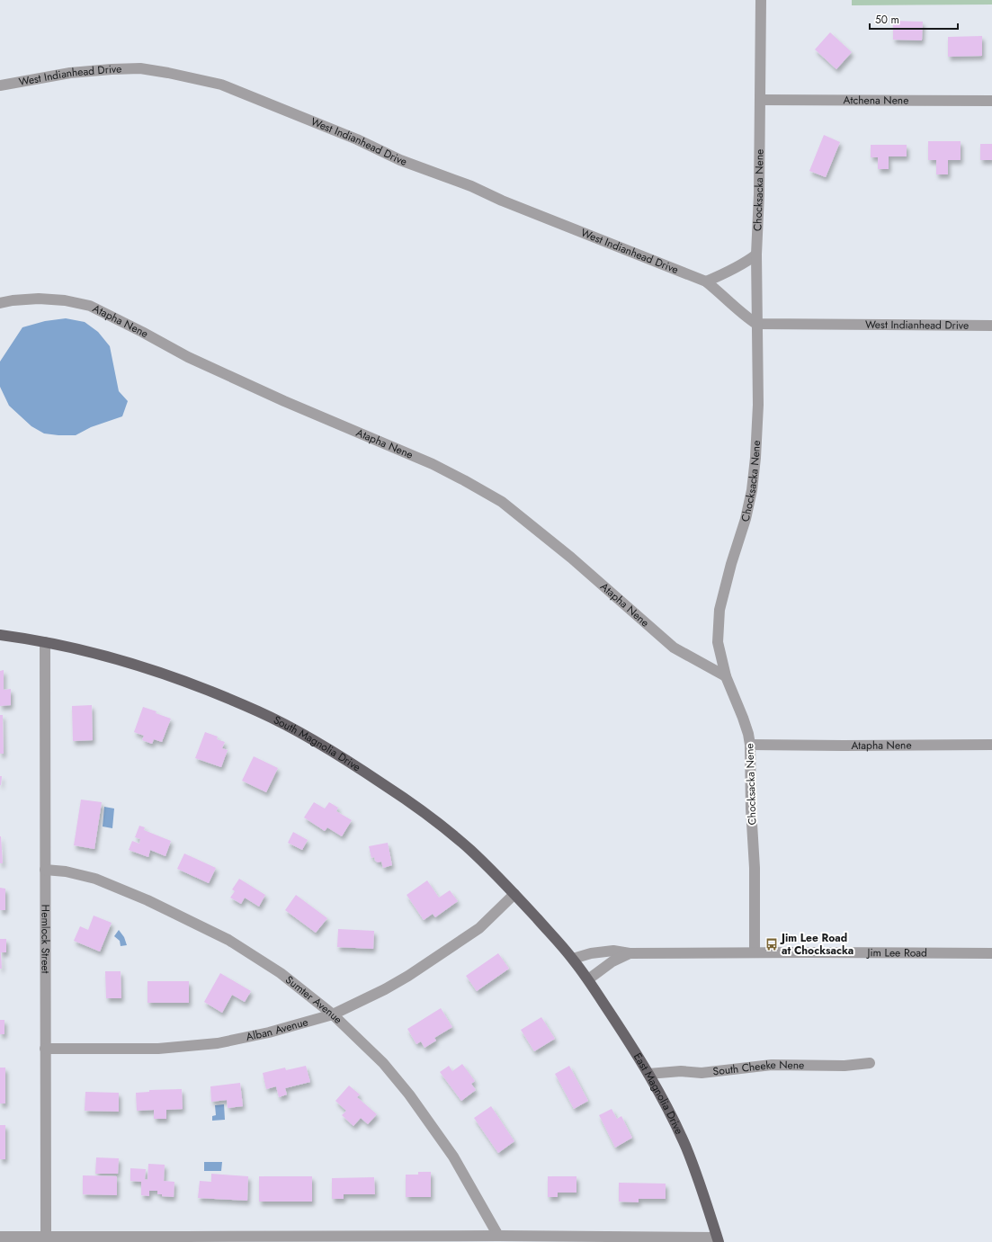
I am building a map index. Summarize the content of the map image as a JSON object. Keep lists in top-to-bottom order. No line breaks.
{"streets":{"main road":["South Magnolia Drive","East Magnolia Drive"],"street":["West Indianhead Drive","Atchena Nene","Chocksacka Nene","Atapha Nene","Hemlock Street","Jim Lee Road","Sumter Avenue","Alban Avenue","South Cheeke Nene"]},"crossings":[["West Indianhead Drive","Chocksacka Nene"],["Atchena Nene","Chocksacka Nene"],["Chocksacka Nene","Atapha Nene"],["Chocksacka Nene","Jim Lee Road"],["South Magnolia Drive","Hemlock Street"],["South Magnolia Drive","Jim Lee Road"],["South Magnolia Drive","Alban Avenue"],["South Magnolia Drive","East Magnolia Drive"],["Hemlock Street","Sumter Avenue"],["Hemlock Street","Alban Avenue"],["Jim Lee Road","East Magnolia Drive"],["Sumter Avenue","Alban Avenue"],["South Cheeke Nene","East Magnolia Drive"]],"places":{"bus stop":["Jim Lee Road at Chocksacka"]},"scale_bar":"50 m"}
